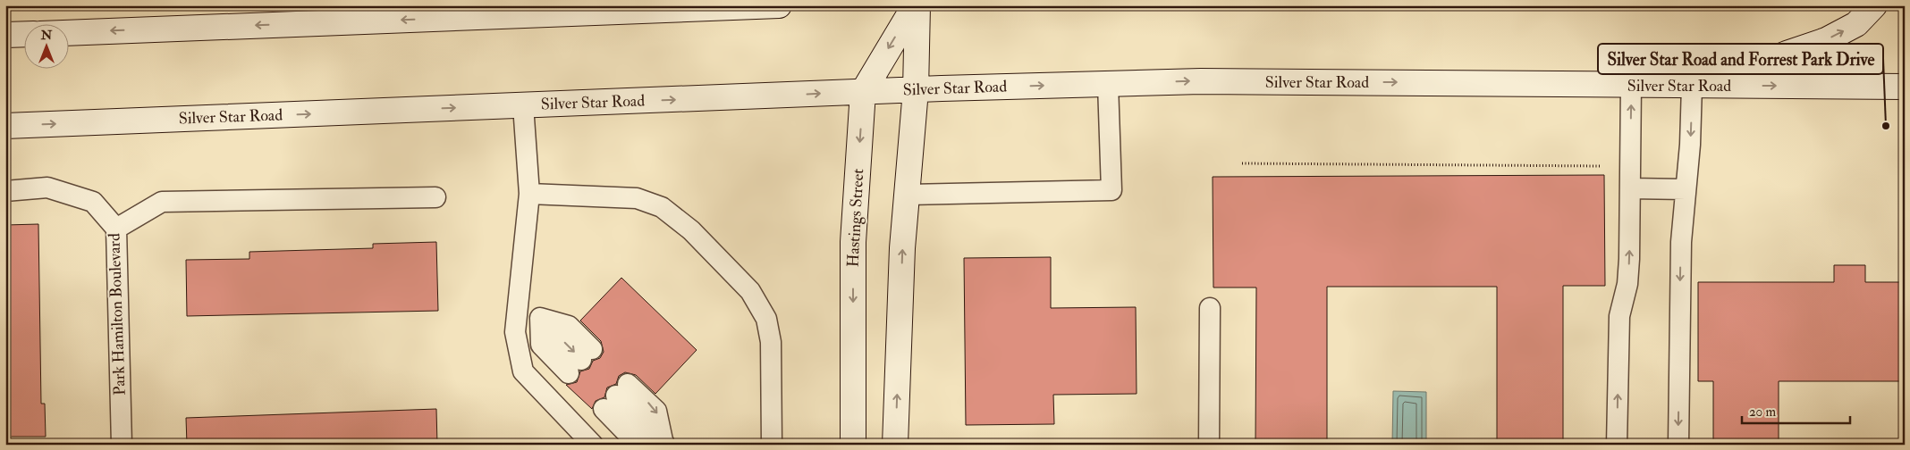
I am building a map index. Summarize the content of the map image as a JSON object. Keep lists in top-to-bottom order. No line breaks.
{"streets":{"main road":["Silver Star Road","Hastings Street"],"lane":["Park Hamilton Boulevard"]},"crossings":[["Silver Star Road","Hastings Street"]],"places":["Silver Star Road and Forrest Park Drive"],"scale_bar":"20 m","north":"top"}
